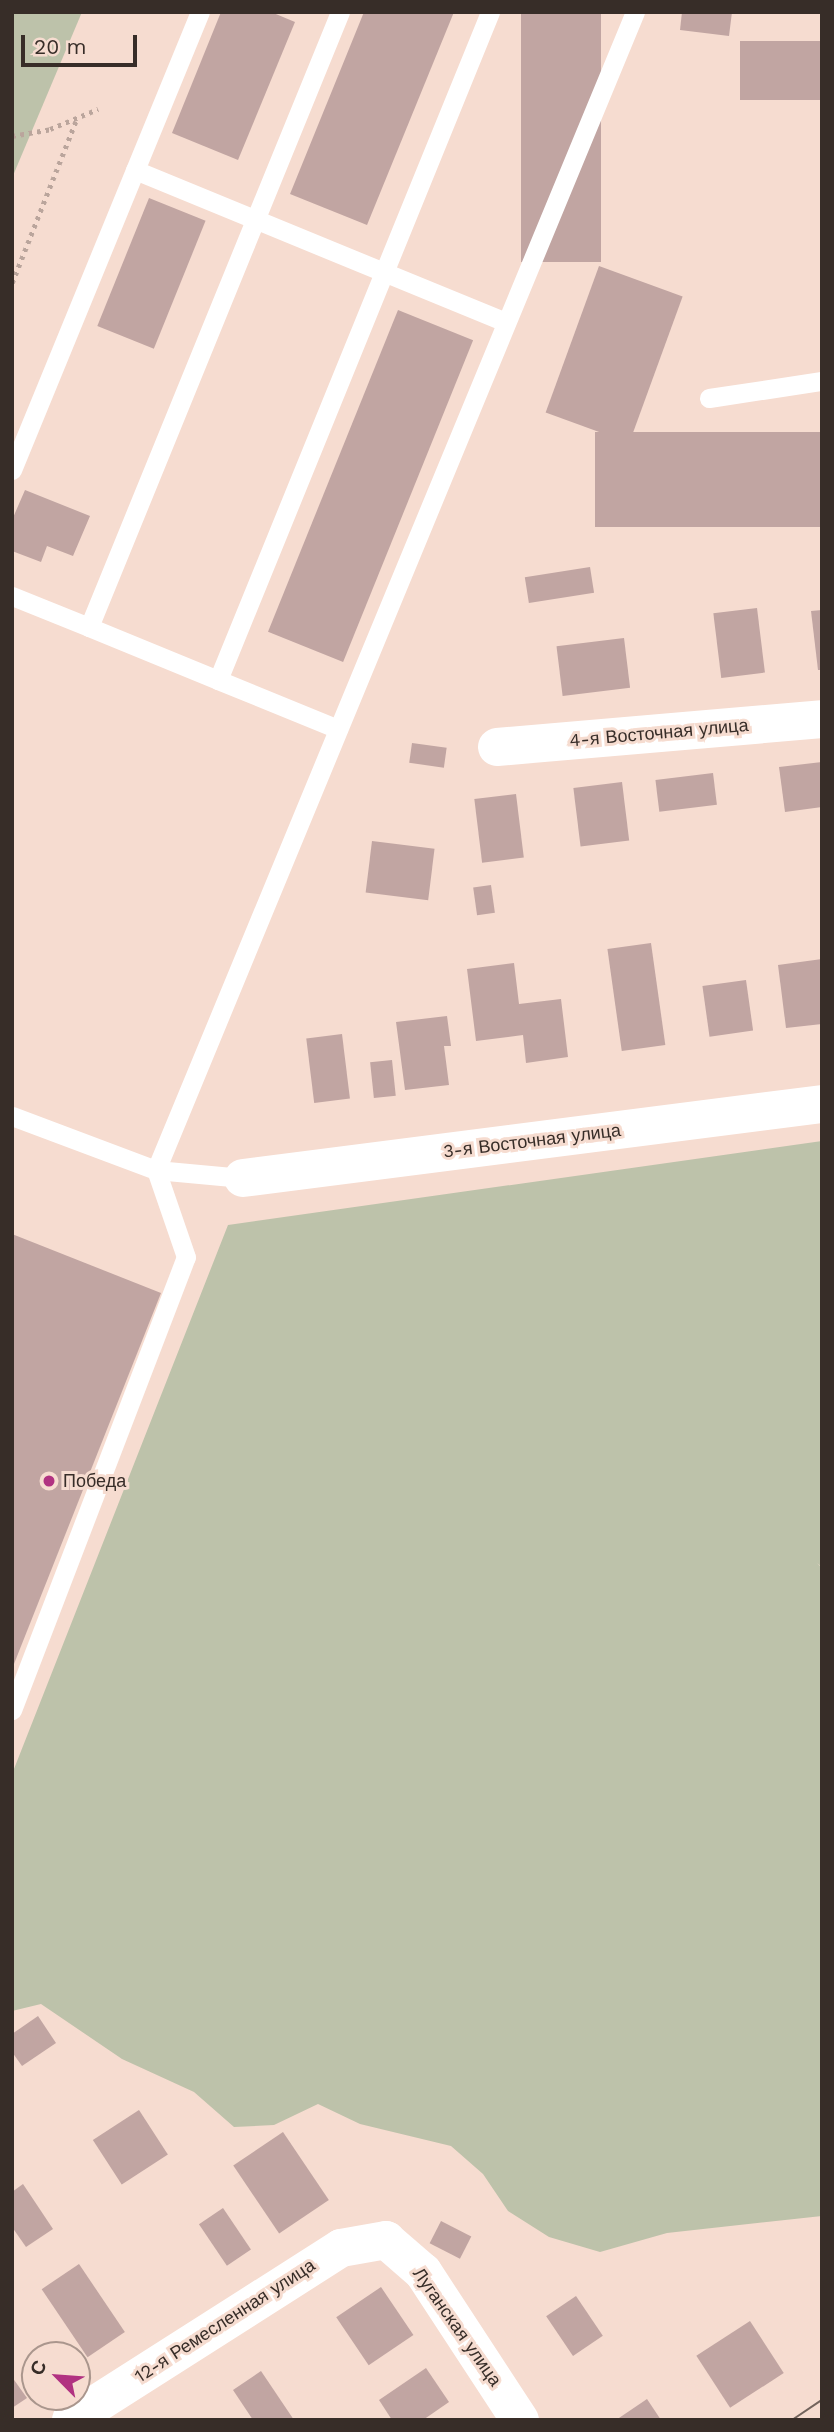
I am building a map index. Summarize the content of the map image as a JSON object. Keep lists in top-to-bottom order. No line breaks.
{"streets":{"street":["4-я Восточная улица","3-я Восточная улица","12-я Ремесленная улица","Луганская улица"]},"crossings":[["12-я Ремесленная улица","Луганская улица"]],"places":["Победа"],"scale_bar":"20 m","north":"top left"}
